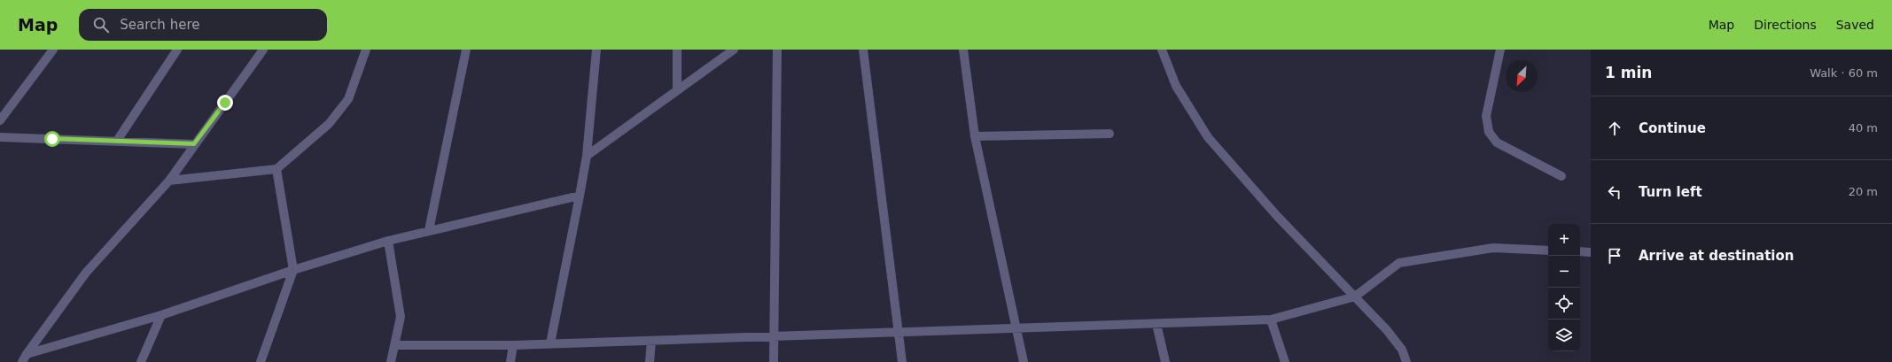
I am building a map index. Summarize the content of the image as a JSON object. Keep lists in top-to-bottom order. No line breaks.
{"north":"bottom left","page":{"header":"Map","search":"Search here","nav":["Map","Directions","Saved"],"heading":["1 min","Walk · 60 m"],"list":[["Continue","40 m"],["Turn left","20 m"],"Arrive at destination"],"map_buttons":["+","−"]}}
